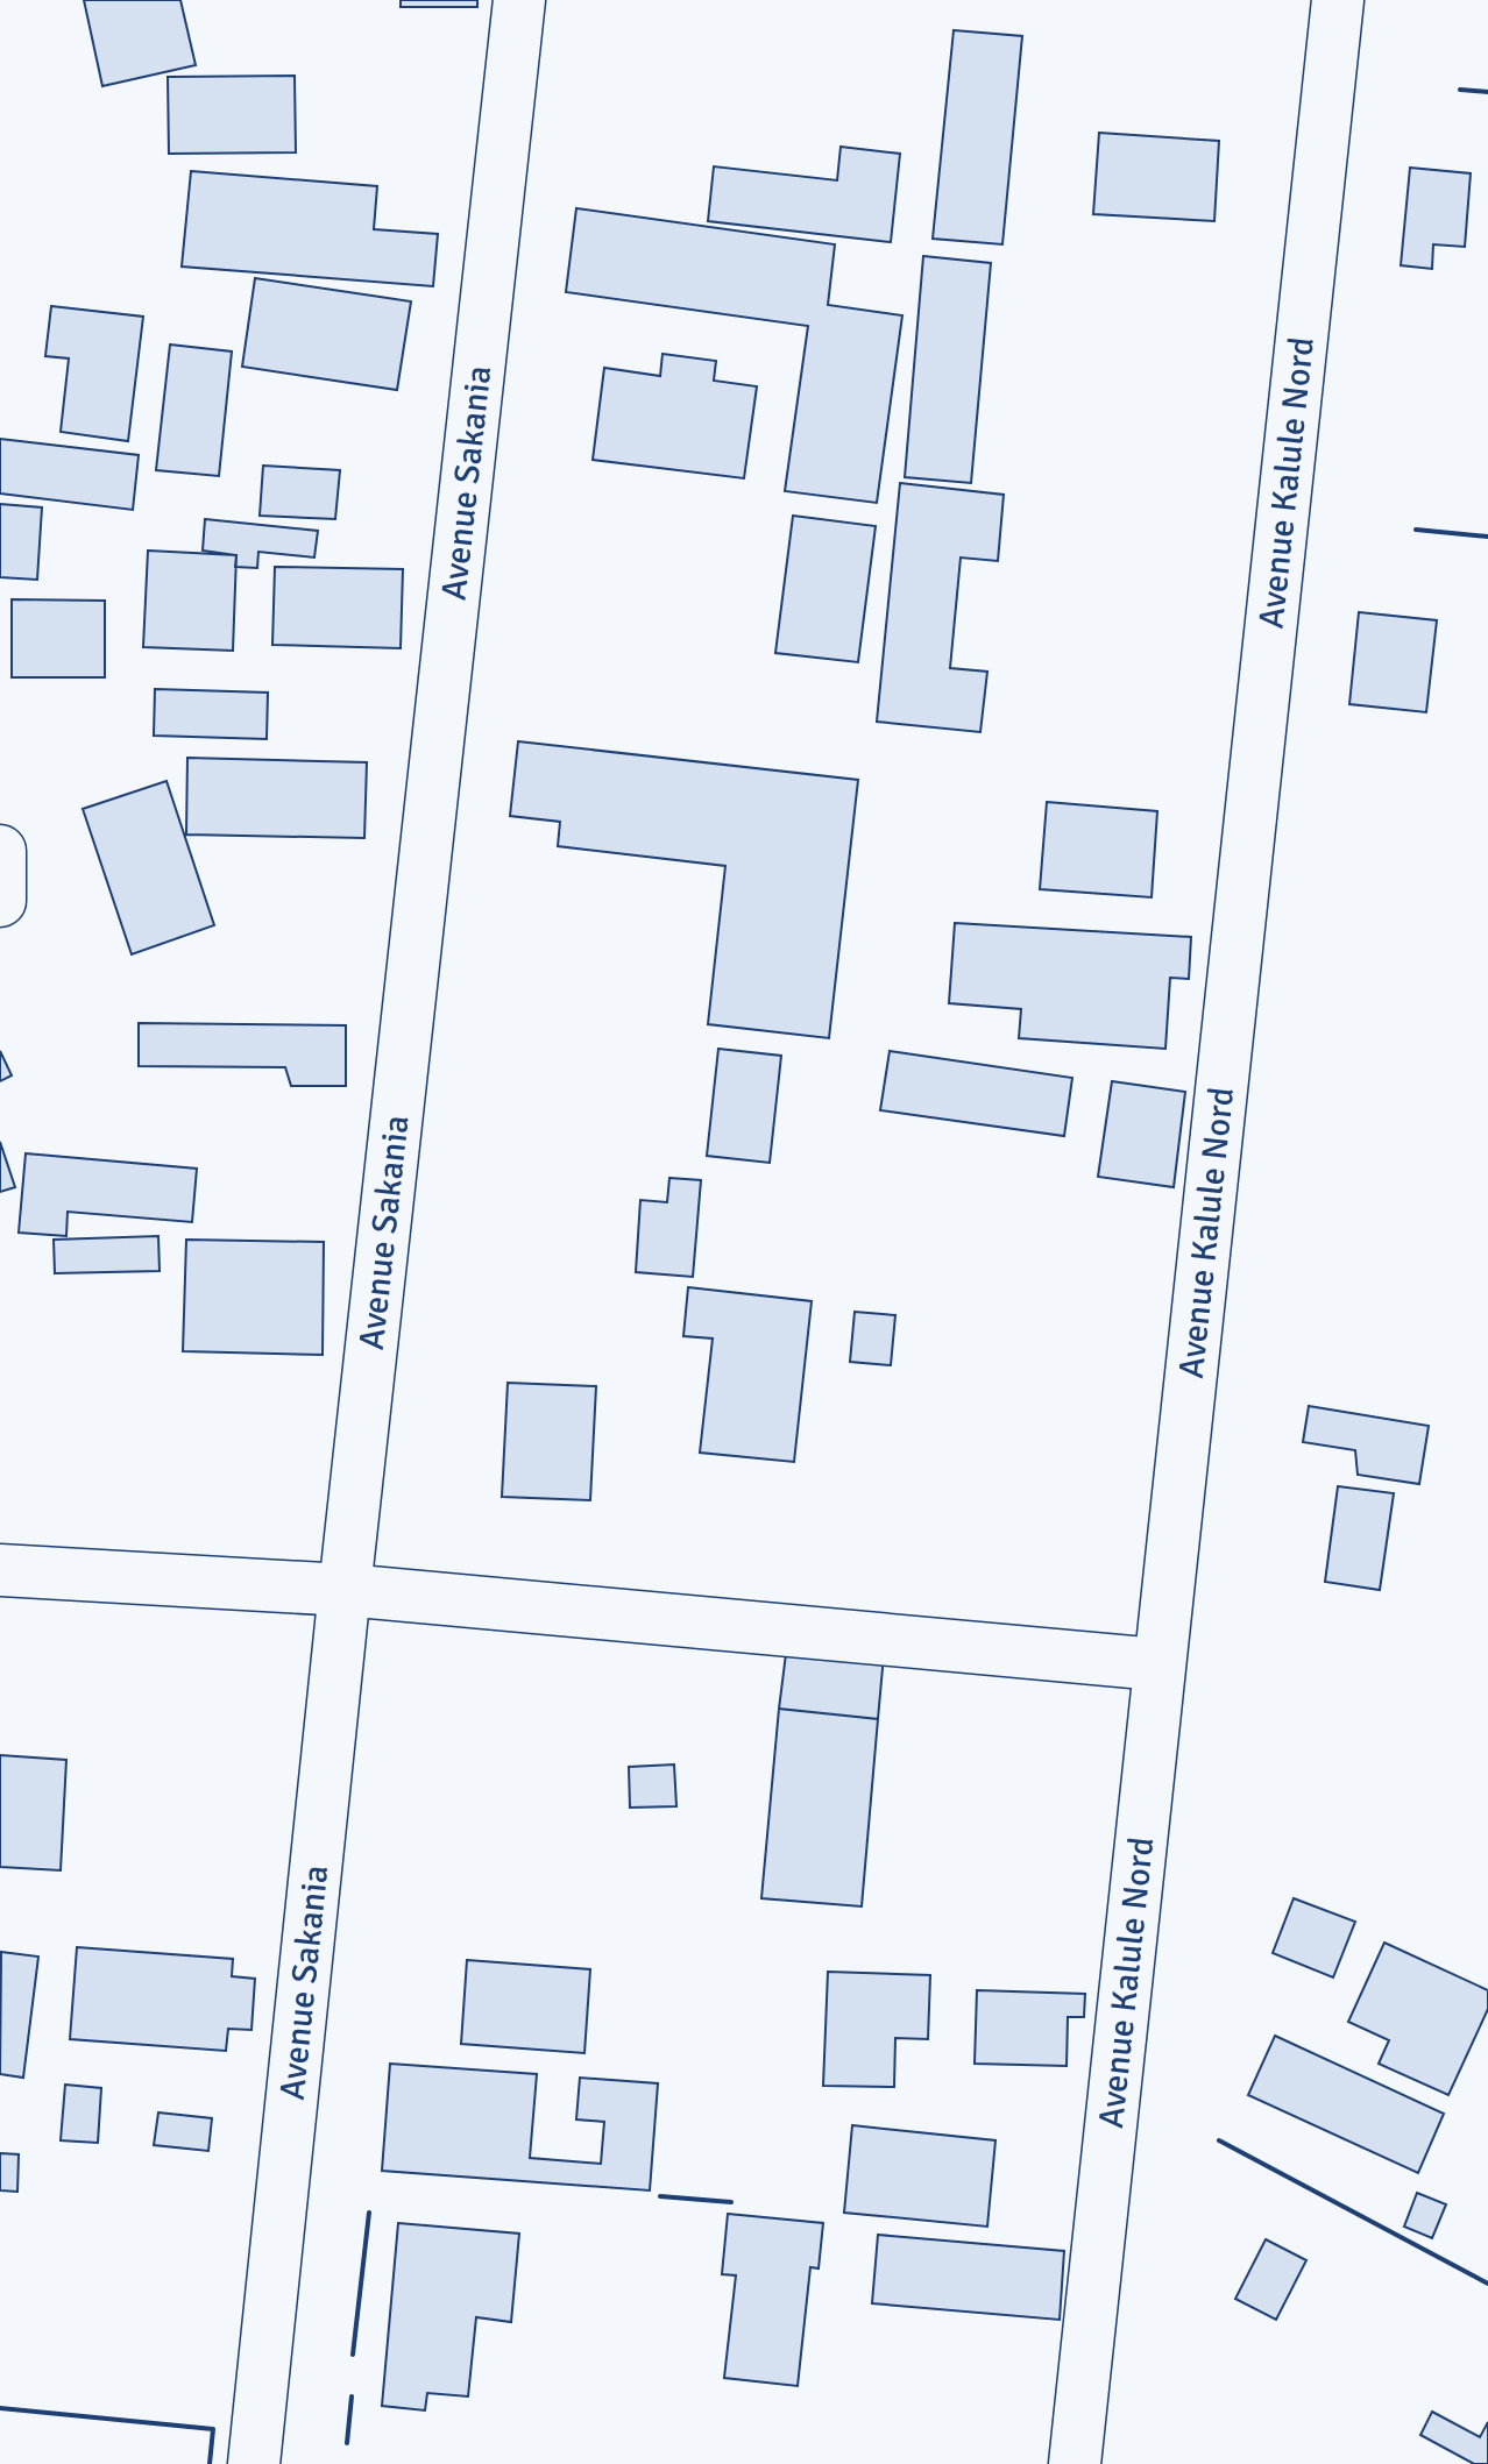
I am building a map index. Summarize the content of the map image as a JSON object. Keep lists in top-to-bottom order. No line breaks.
{"streets":{"street":["Avenue Sakania","Avenue Kalule Nord"]}}
